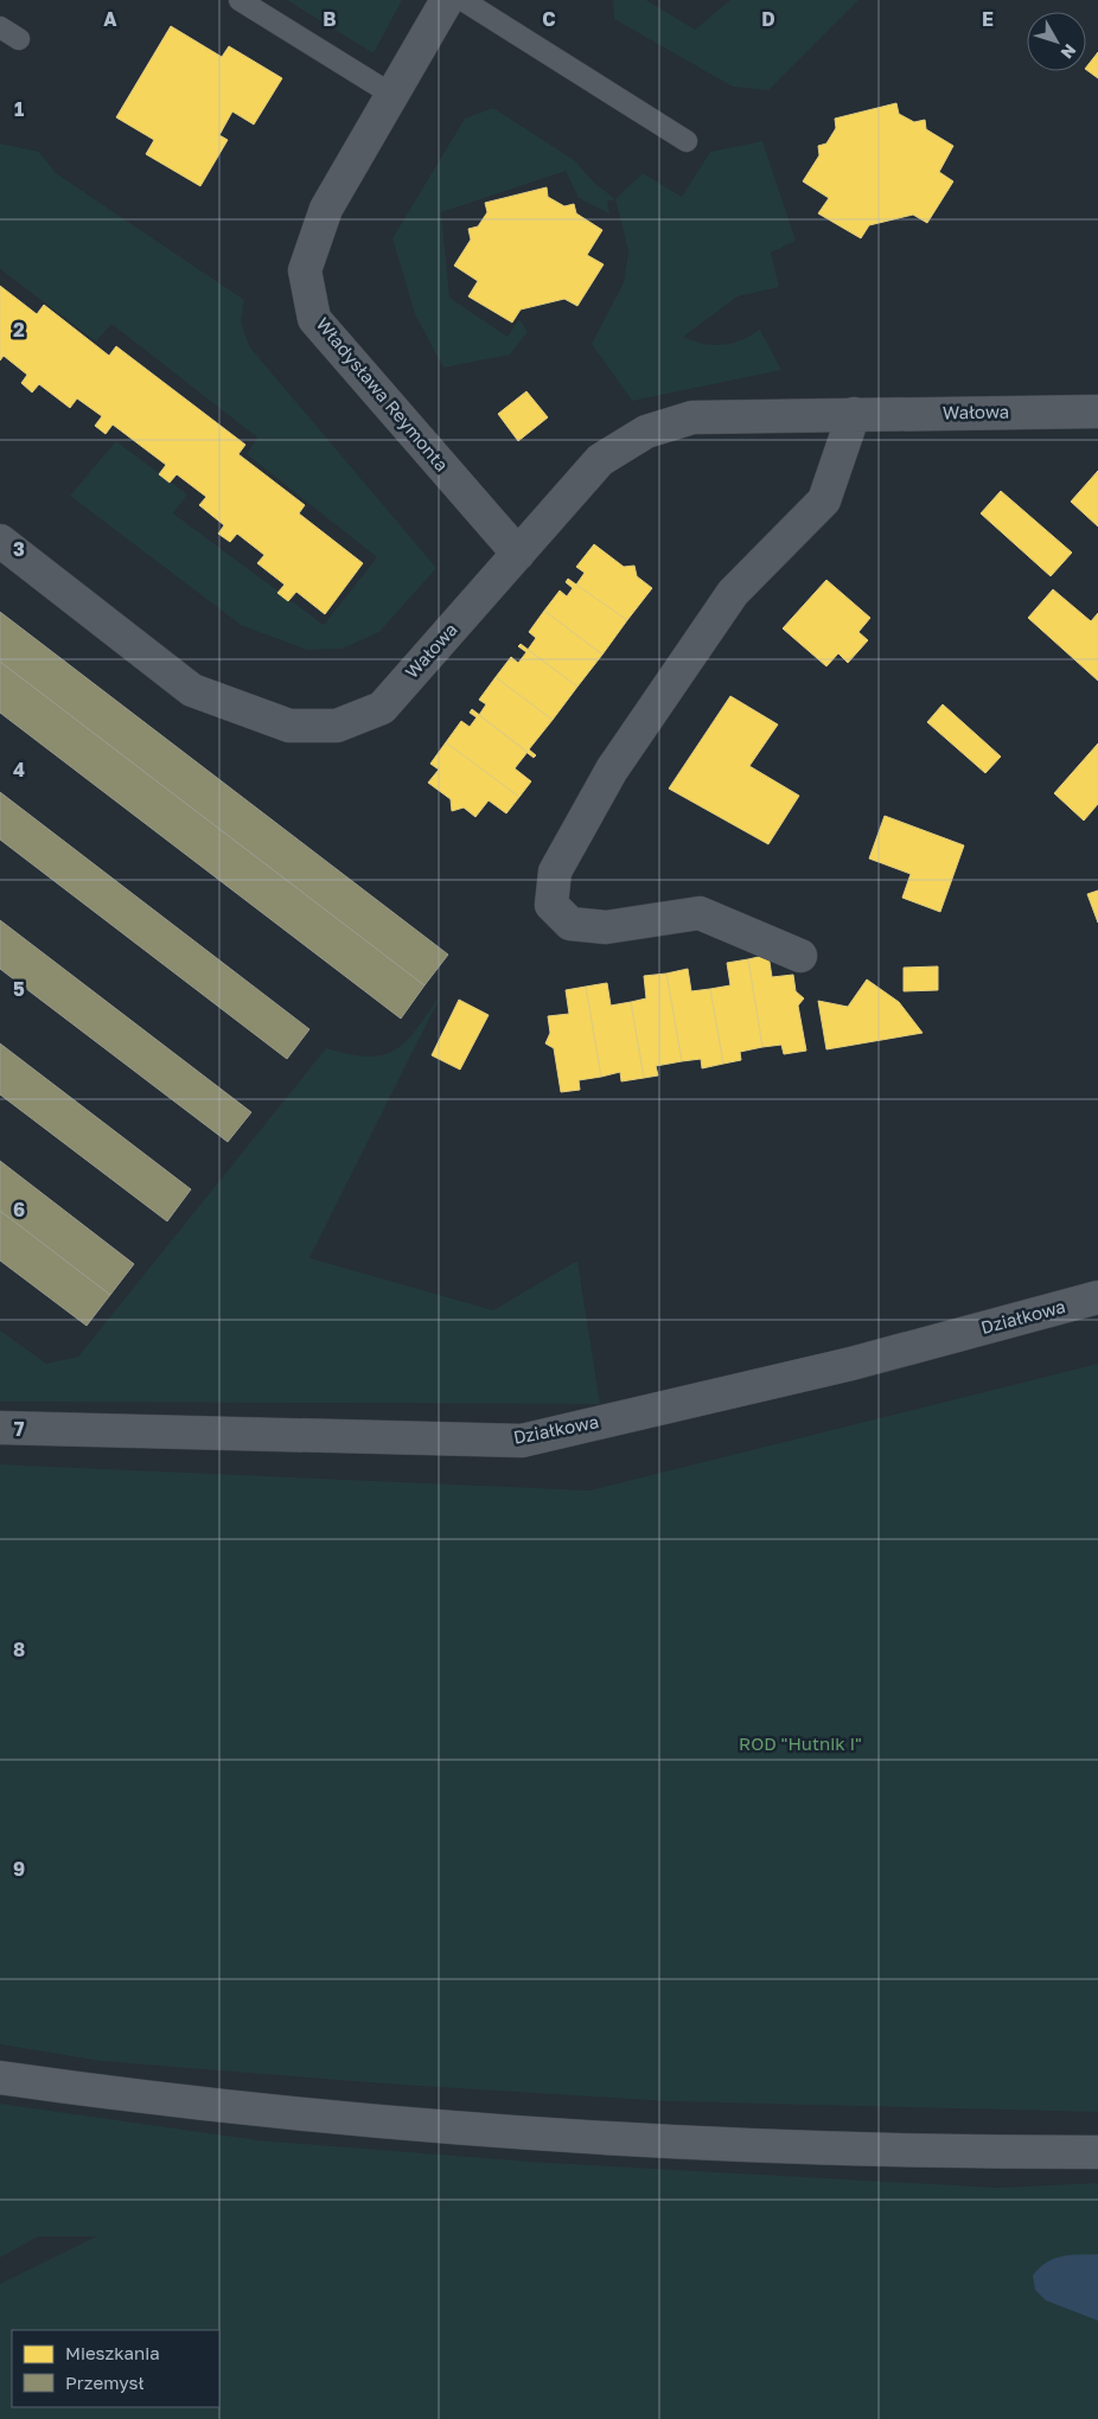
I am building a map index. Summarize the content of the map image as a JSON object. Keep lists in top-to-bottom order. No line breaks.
{"streets":{"street":["Władysława Reymonta","Wałowa","Działkowa"]},"crossings":[["Władysława Reymonta","Wałowa"]],"parks":["ROD \"Hutnik I\""],"legend":["Mieszkania","Przemysł"],"north":"bottom right","grid":{"columns":["A","B","C","D","E"],"rows":["1","2","3","4","5","6","7","8","9"]}}
